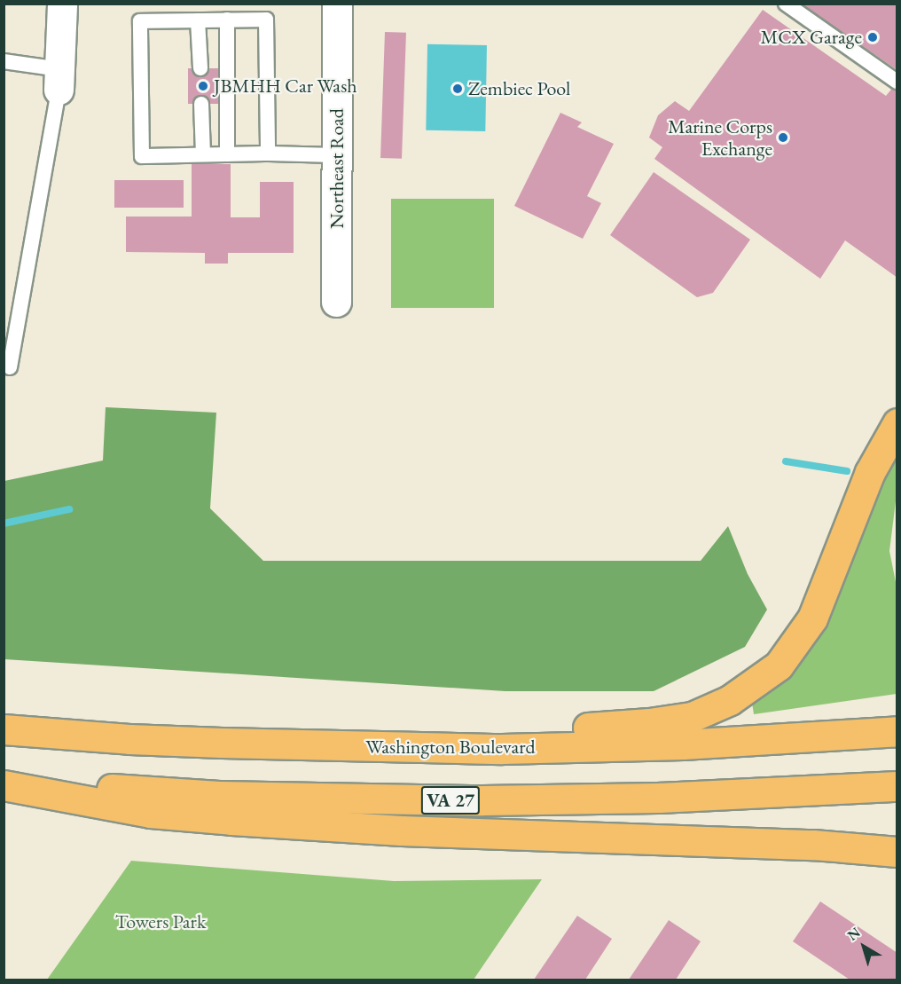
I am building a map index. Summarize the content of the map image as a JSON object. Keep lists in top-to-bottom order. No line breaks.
{"streets":{"highway":["Washington Boulevard","VA 27"],"street":["Northeast Road"]},"parks":["Towers Park"],"places":["MCX Garage","JBMHH Car Wash","Zembiec Pool","Marine Corps Exchange"],"north":"top left"}
